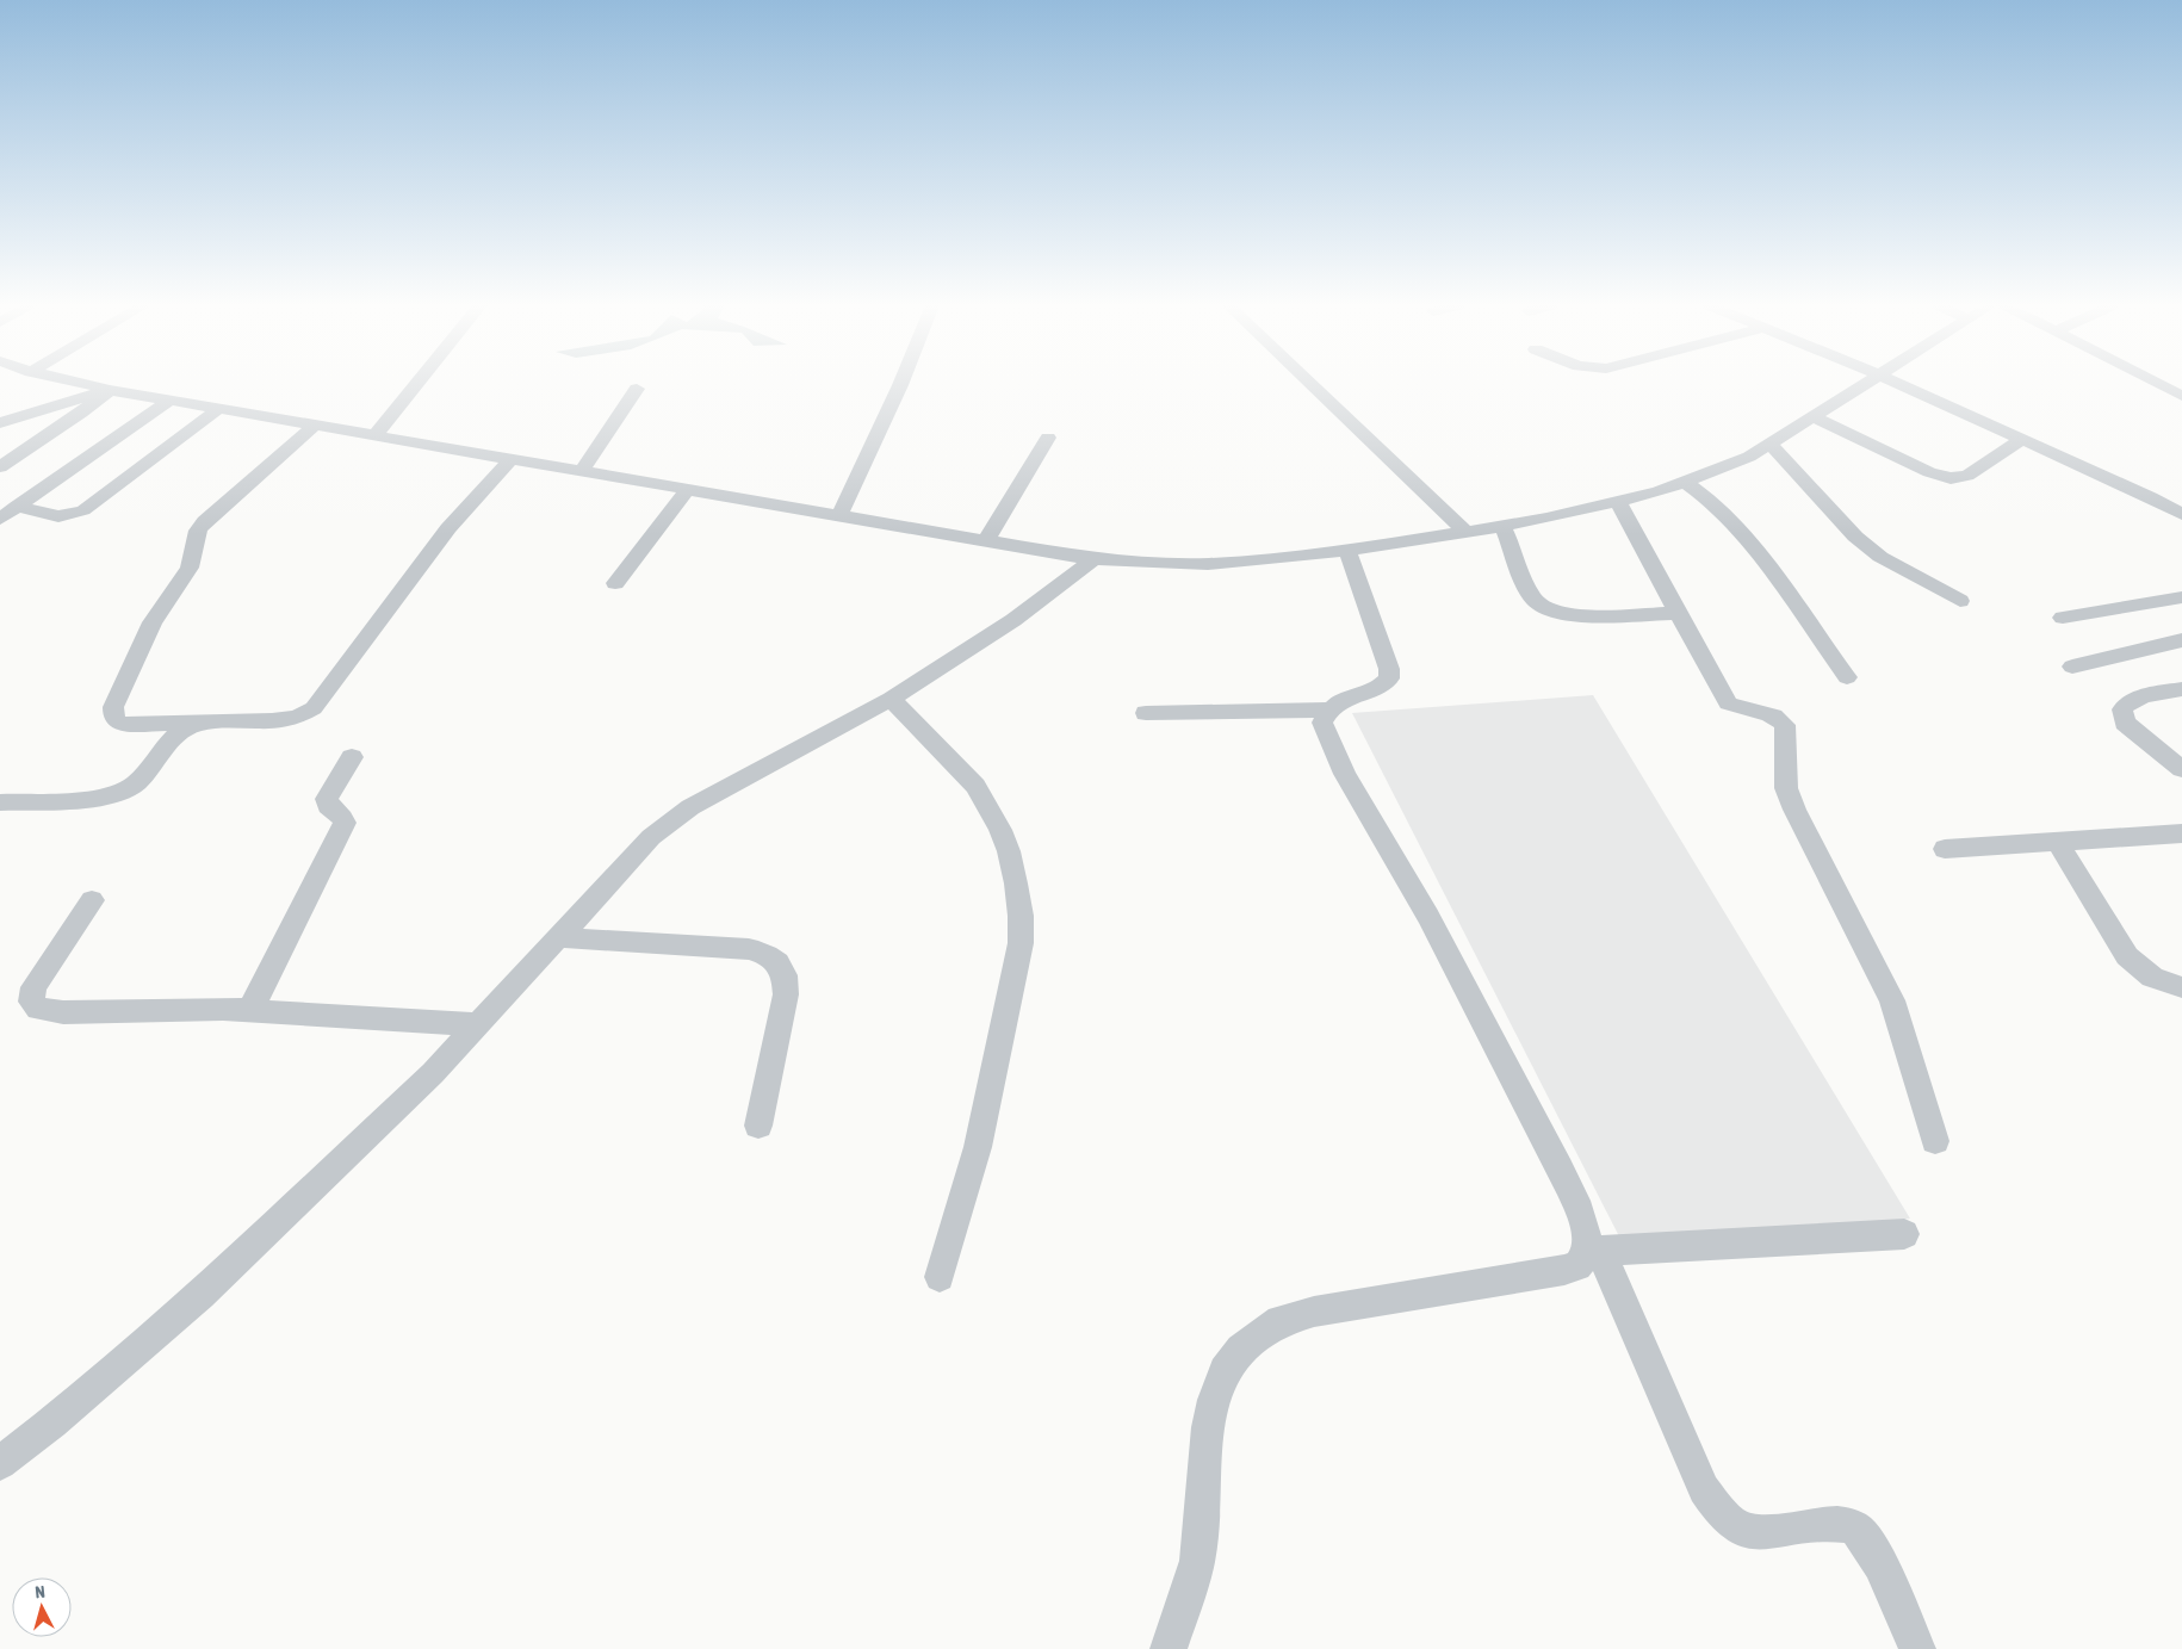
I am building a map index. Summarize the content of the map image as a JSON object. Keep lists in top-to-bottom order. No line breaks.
{"north":"top"}
